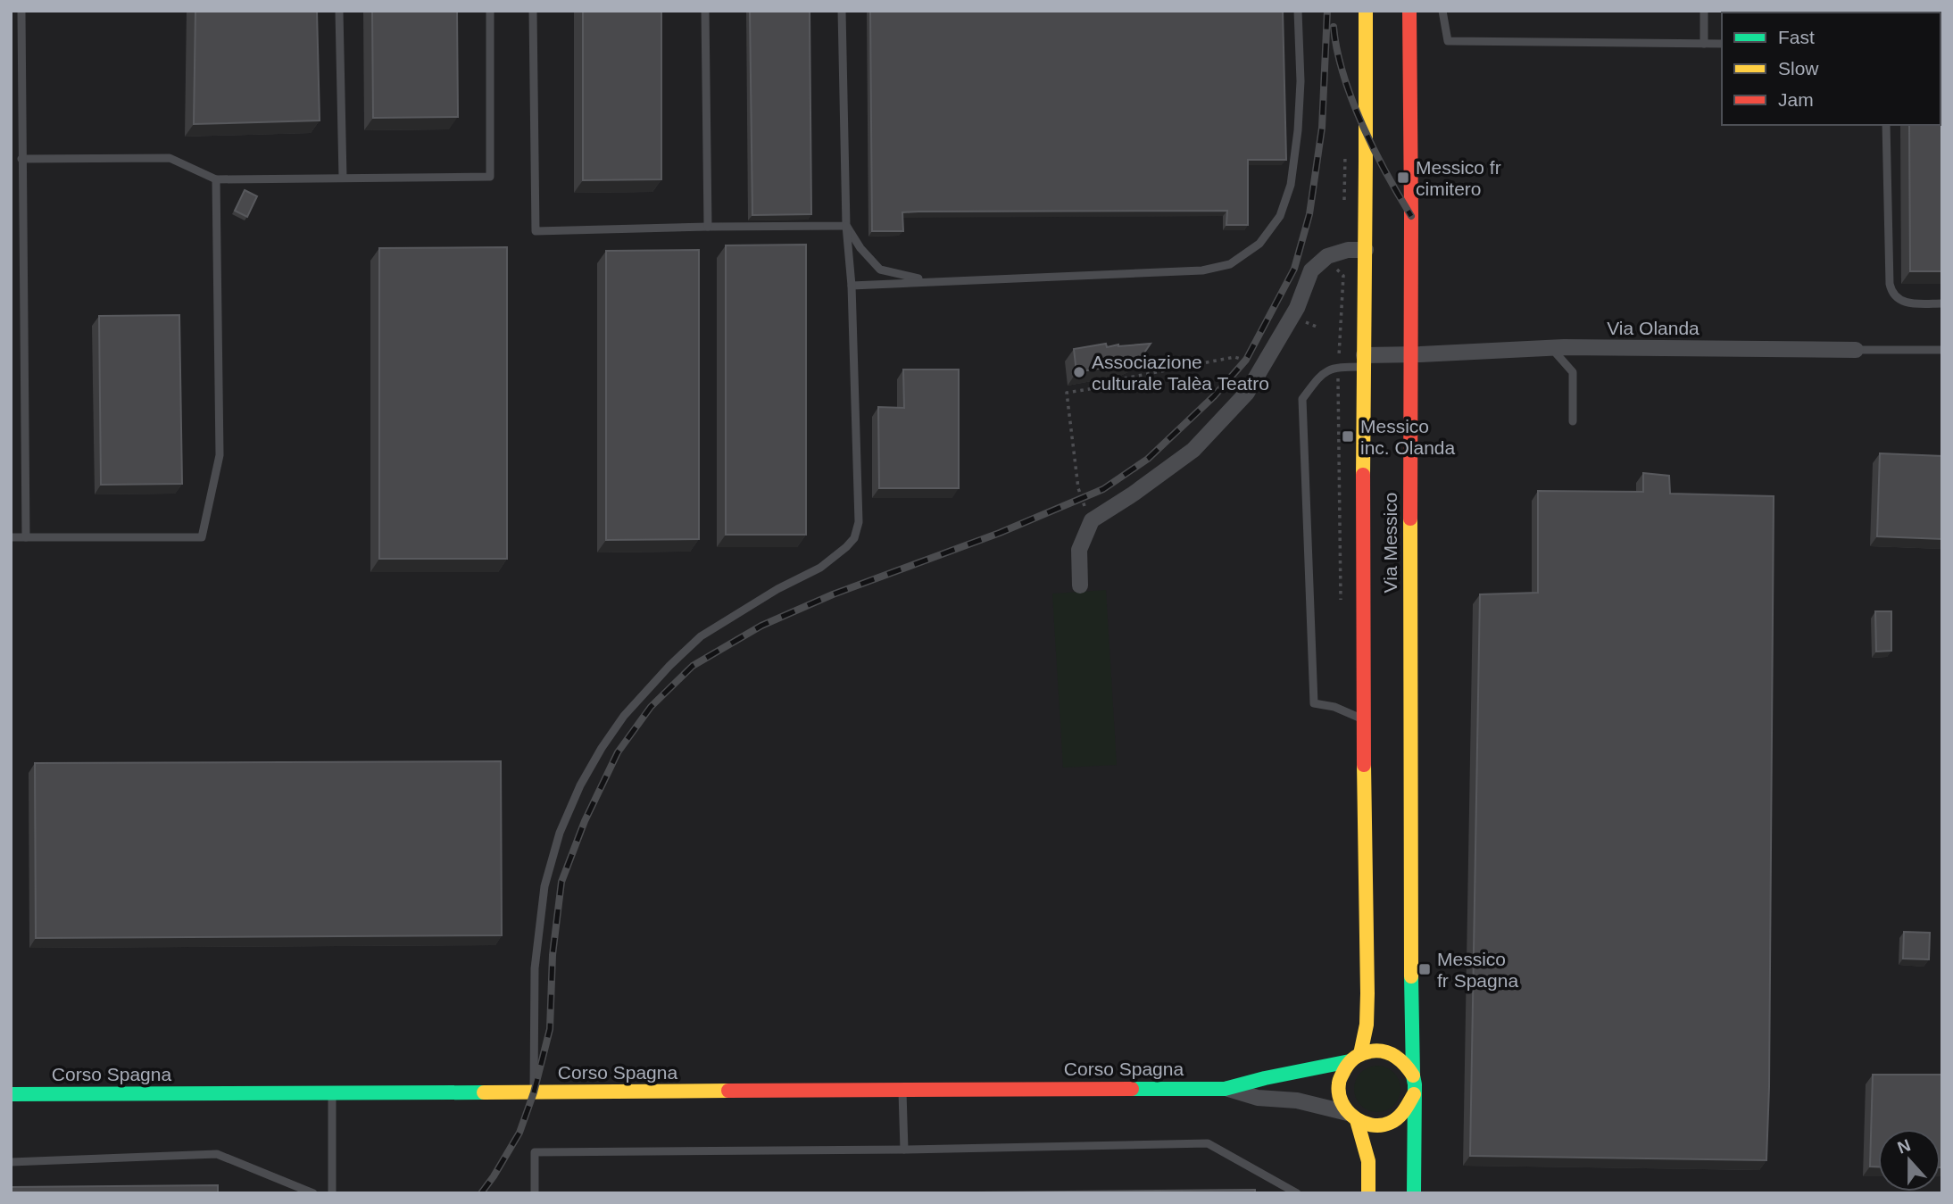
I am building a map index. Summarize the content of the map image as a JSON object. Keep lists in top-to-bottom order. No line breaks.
{"streets":{"street":["Via Olanda","Via Messico","Corso Spagna"]},"crossings":[["Via Olanda","Via Messico"],["Via Messico","Corso Spagna"]],"places":{"transit":["Messico fr cimitero","Messico inc. Olanda","Messico fr Spagna"],"other":["Associazione culturale Talèa Teatro"]},"legend":["Fast","Slow","Jam"],"north":"top"}
